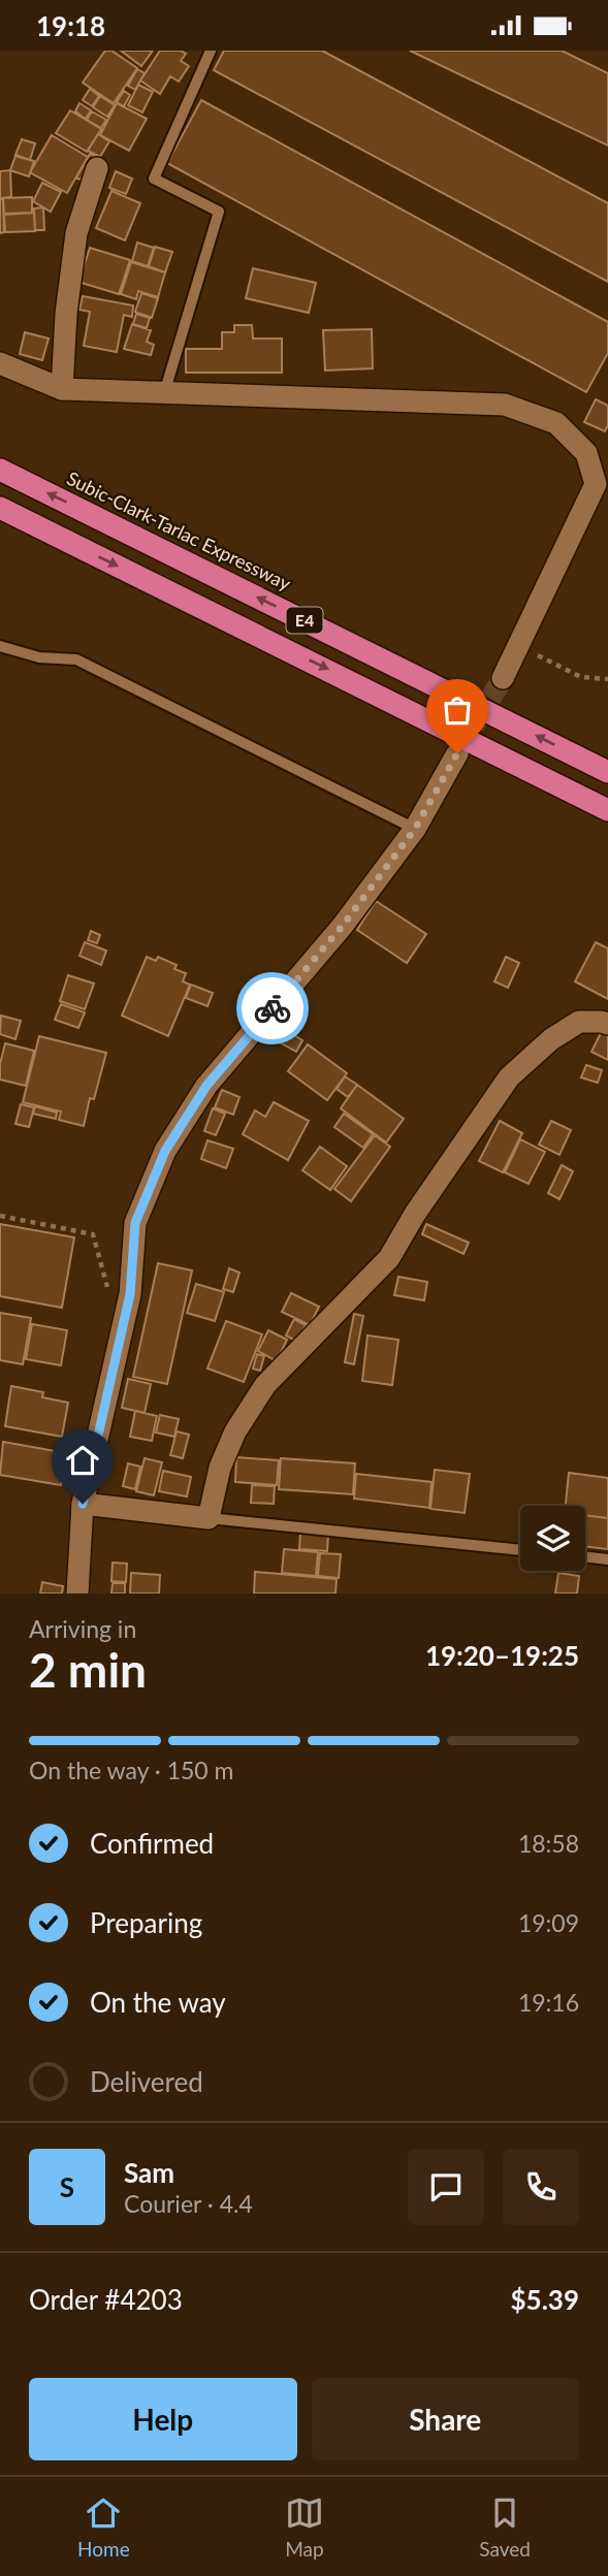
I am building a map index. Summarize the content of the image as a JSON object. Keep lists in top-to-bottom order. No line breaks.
{"streets":{"highway":["Subic-Clark-Tarlac Expressway","E4"]},"page":{"status":"19:18","heading":["2 min","Arriving in","19:20–19:25"],"panel":["Sam","Courier · 4.4","Order #4203","$5.39"],"bar":"On the way · 150 m","list":[["Confirmed","18:58"],["Preparing","19:09"],["On the way","19:16"],"Delivered"],"round":"S","buttons":["Help","Share"],"tabs":["Home","Map","Saved"]}}
